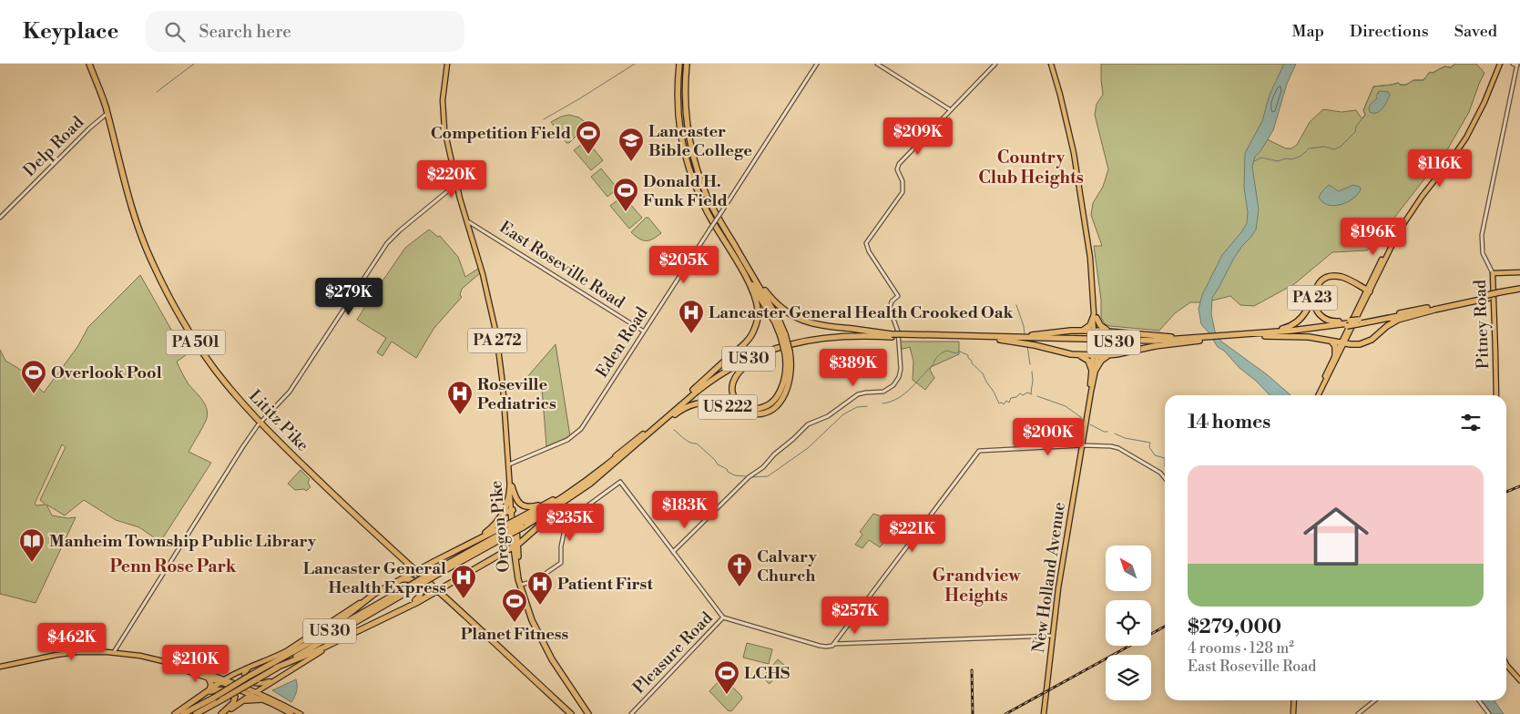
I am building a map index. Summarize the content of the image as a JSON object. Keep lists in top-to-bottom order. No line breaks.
{"streets":{"highway":["PA 23","PA 272","PA 501","US 30","US 222","Lititz Pike","Oregon Pike"],"main road":["Pitney Road","New Holland Avenue"],"street":["Delp Road","East Roseville Road","Eden Road","Pleasure Road"]},"crossings":[["Delp Road","Lititz Pike"],["East Roseville Road","Eden Road"],["East Roseville Road","Oregon Pike"],["PA 23","US 30"],["Eden Road","Oregon Pike"],["US 30","US 222"],["New Holland Avenue","Pleasure Road"]],"districts":["Country Club Heights","Penn Rose Park","Grandview Heights"],"places":{"sports":["Competition Field","Donald H. Funk Field","Overlook Pool","Planet Fitness","LCHS"],"school or university":["Lancaster Bible College"],"hospital":["Lancaster General Health Crooked Oak","Roseville Pediatrics","Lancaster General Health Express","Patient First"],"library":["Manheim Township Public Library"],"church":["Calvary Church"]},"north":"top left","page":{"header":"Keyplace","search":"Search here","nav":["Map","Directions","Saved"],"price":["$209K","$116K","$220K","$196K","$205K","$279K","$389K","$200K","$183K","$235K","$221K","$257K","$462K","$210K"],"heading":"14 homes","list":[{"name":"$279,000","note":"4 rooms · 128 m² · East Roseville Road"}]}}
